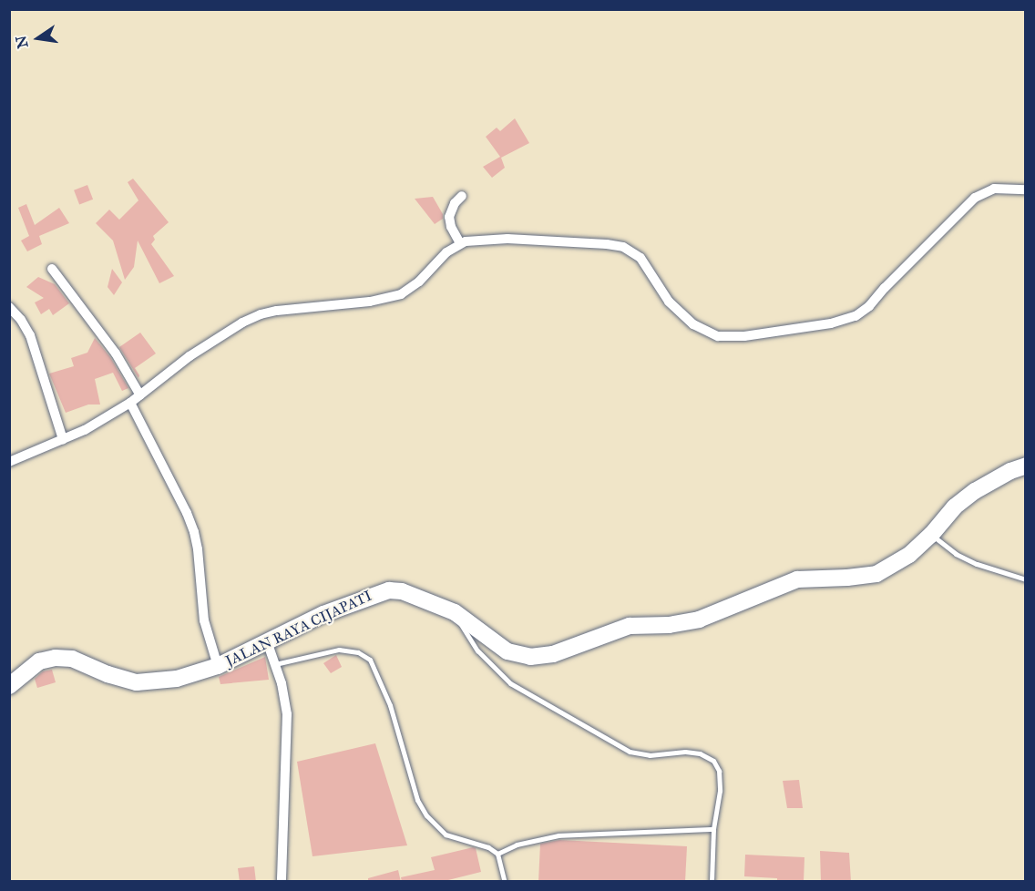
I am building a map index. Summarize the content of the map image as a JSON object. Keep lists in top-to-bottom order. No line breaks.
{"streets":{"main road":["JALAN RAYA CIJAPATI"]},"north":"left"}
